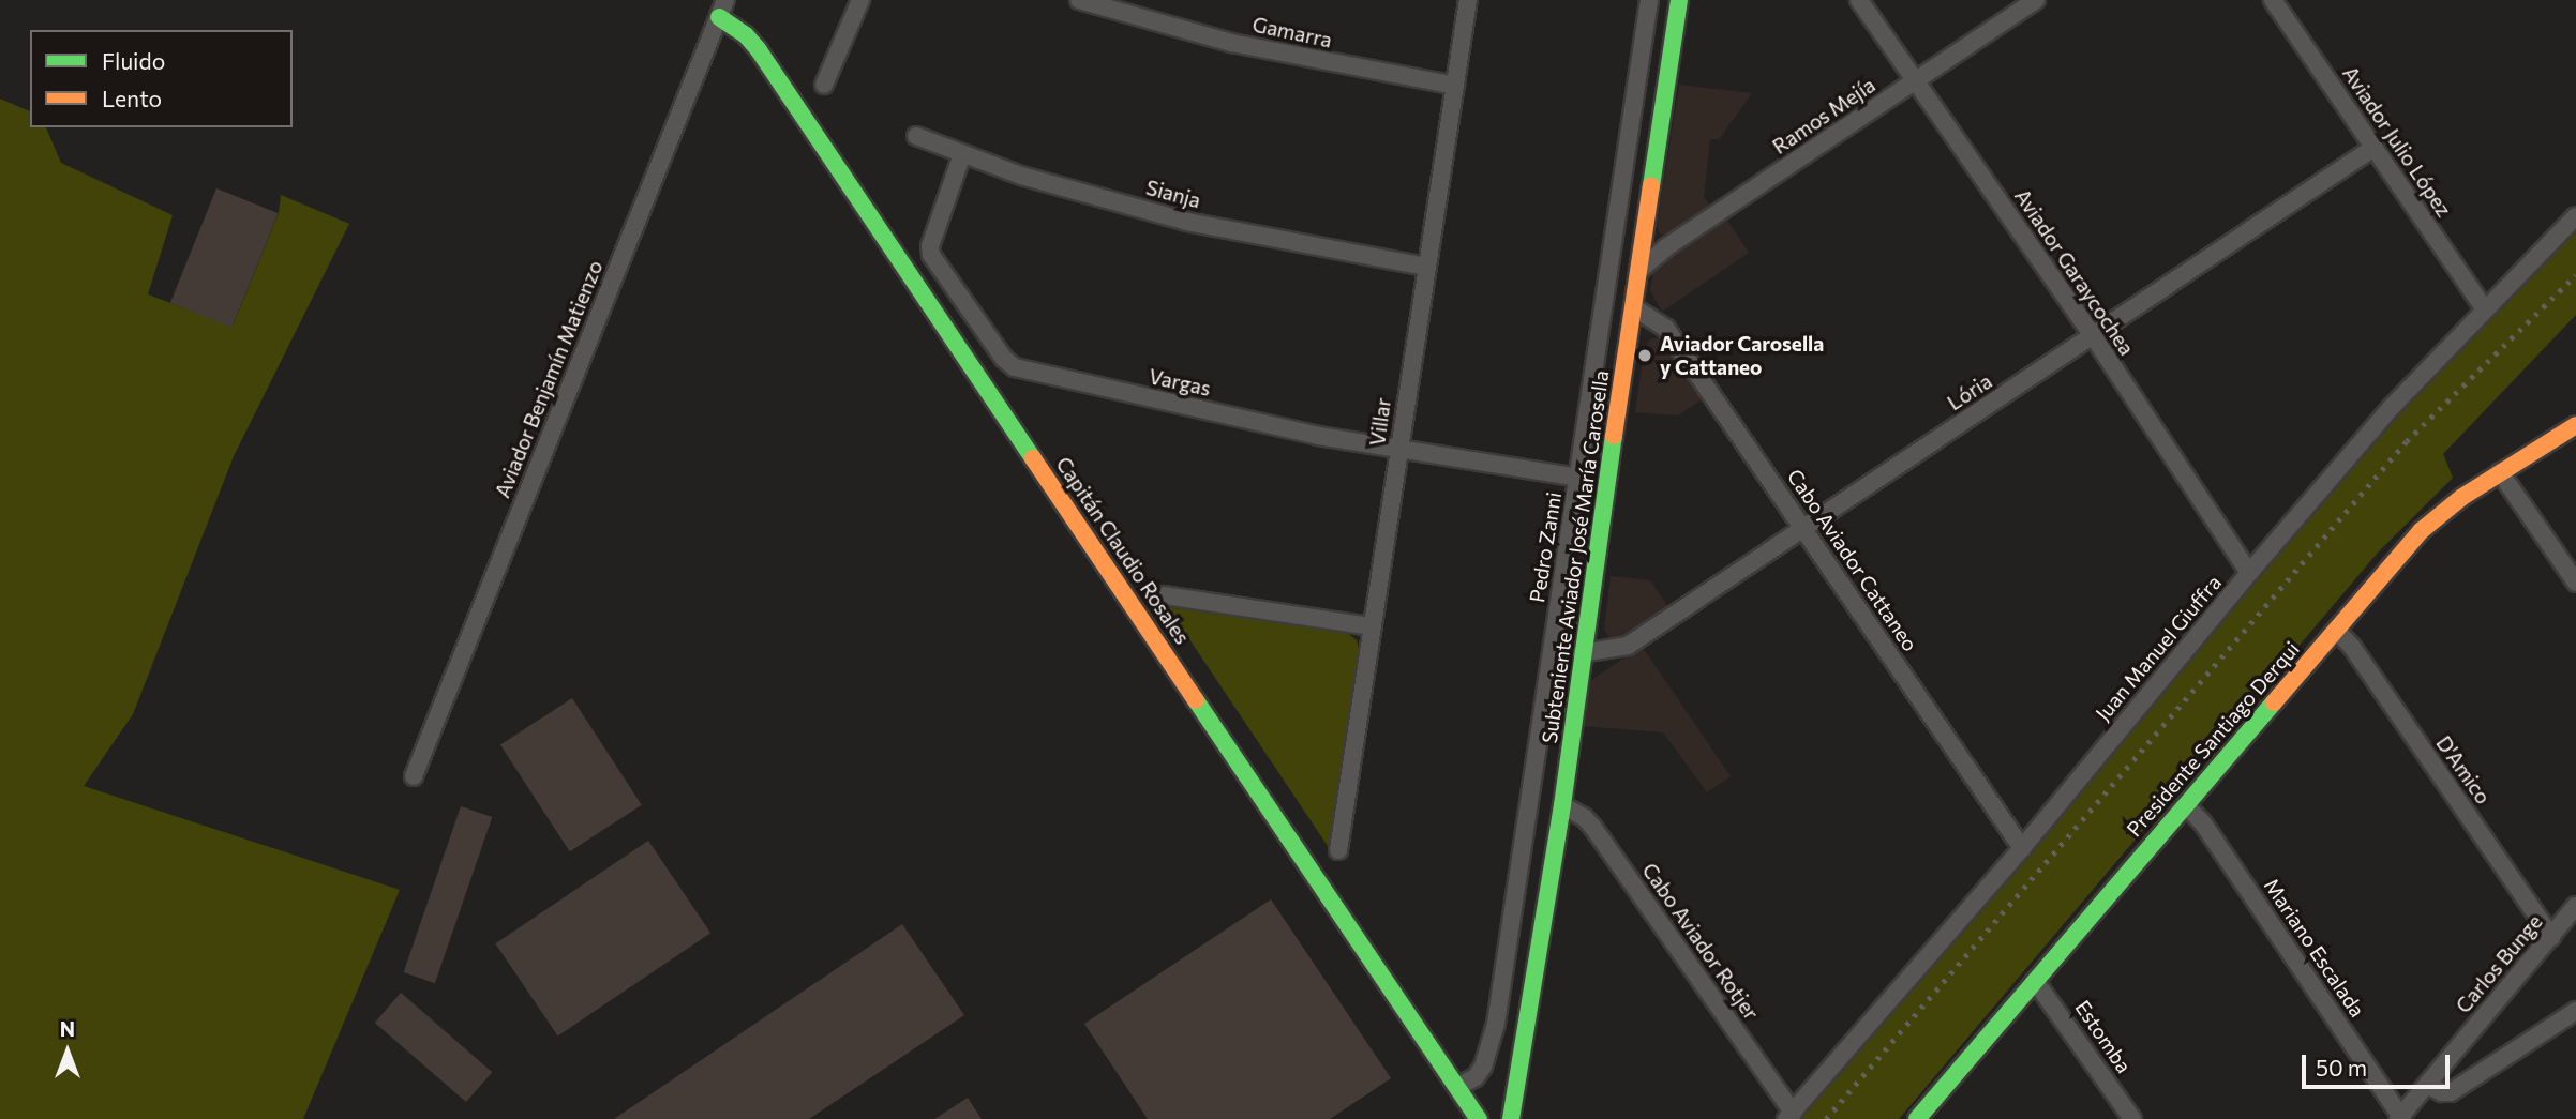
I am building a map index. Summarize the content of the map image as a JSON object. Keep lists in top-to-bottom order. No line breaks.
{"streets":{"street":["Gamarra","Ramos Mejía","Aviador Julio López","Sianja","Aviador Garaycochea","Aviador Benjamín Matienzo","Vargas","Lória","Villar","Pedro Zanni","Capitán Claudio Rosales","Subteniente Aviador José María Carosella","Cabo Aviador Cattaneo","Juan Manuel Giuffra","Presidente Santiago Derqui","D'Amico","Cabo Aviador Rotjer","Mariano Escalada","Carlos Bunge","Estomba"]},"crossings":[["Gamarra","Villar"],["Ramos Mejía","Aviador Garaycochea"],["Ramos Mejía","Subteniente Aviador José María Carosella"],["Aviador Julio López","Lória"],["Aviador Julio López","Juan Manuel Giuffra"],["Sianja","Vargas"],["Sianja","Villar"],["Aviador Garaycochea","Lória"],["Aviador Garaycochea","Juan Manuel Giuffra"],["Aviador Benjamín Matienzo","Capitán Claudio Rosales"],["Vargas","Villar"],["Vargas","Pedro Zanni"],["Lória","Subteniente Aviador José María Carosella"],["Lória","Cabo Aviador Cattaneo"],["Pedro Zanni","Capitán Claudio Rosales"],["Subteniente Aviador José María Carosella","Cabo Aviador Cattaneo"],["Subteniente Aviador José María Carosella","Cabo Aviador Rotjer"],["Cabo Aviador Cattaneo","Juan Manuel Giuffra"],["Juan Manuel Giuffra","Cabo Aviador Rotjer"],["Presidente Santiago Derqui","D'Amico"],["Presidente Santiago Derqui","Mariano Escalada"],["Presidente Santiago Derqui","Estomba"],["D'Amico","Carlos Bunge"],["Mariano Escalada","Carlos Bunge"]],"places":["Aviador Carosella y Cattaneo"],"legend":["Fluido","Lento"],"scale_bar":"50 m","north":"top"}
